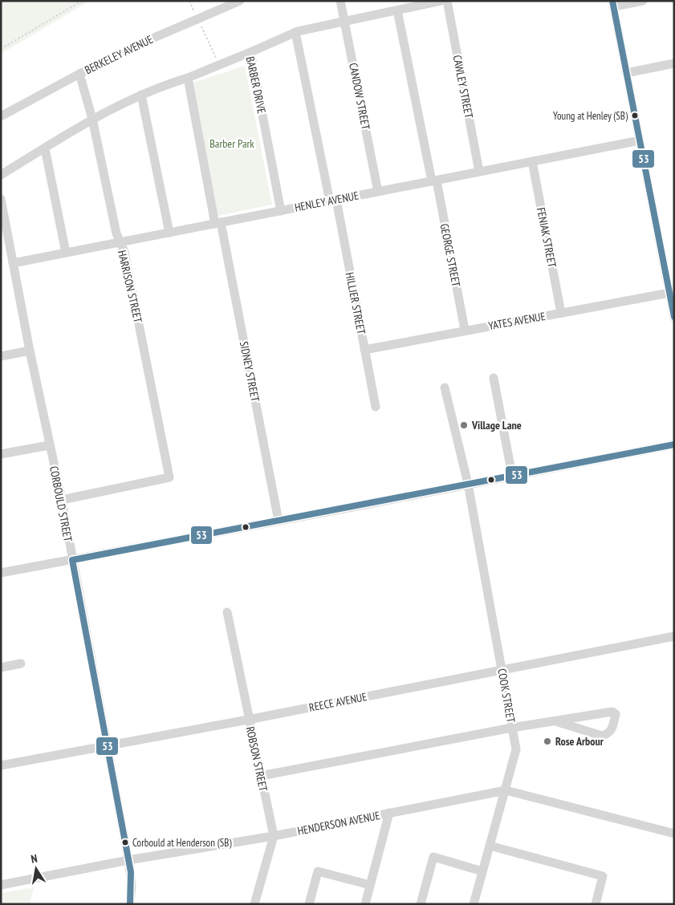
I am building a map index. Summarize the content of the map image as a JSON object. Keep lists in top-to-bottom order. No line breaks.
{"streets":{"street":["BERKELEY AVENUE","BARBER DRIVE","CAWLEY STREET","CANDOW STREET","HENLEY AVENUE","FENIAK STREET","GEORGE STREET","HARRISON STREET","HILLIER STREET","YATES AVENUE","SIDNEY STREET","CORBOULD STREET","COOK STREET","REECE AVENUE","ROBSON STREET","HENDERSON AVENUE"]},"crossings":[["BERKELEY AVENUE","HARRISON STREET"],["BARBER DRIVE","HENLEY AVENUE"],["BARBER DRIVE","HARRISON STREET"],["CAWLEY STREET","HENLEY AVENUE"],["CANDOW STREET","HENLEY AVENUE"],["HENLEY AVENUE","FENIAK STREET"],["HENLEY AVENUE","GEORGE STREET"],["HENLEY AVENUE","HARRISON STREET"],["HENLEY AVENUE","HILLIER STREET"],["HENLEY AVENUE","SIDNEY STREET"],["HENLEY AVENUE","CORBOULD STREET"],["FENIAK STREET","YATES AVENUE"],["GEORGE STREET","YATES AVENUE"],["HARRISON STREET","CORBOULD STREET"],["HILLIER STREET","YATES AVENUE"],["CORBOULD STREET","REECE AVENUE"],["CORBOULD STREET","HENDERSON AVENUE"],["COOK STREET","REECE AVENUE"],["COOK STREET","HENDERSON AVENUE"],["REECE AVENUE","ROBSON STREET"],["ROBSON STREET","HENDERSON AVENUE"]],"parks":["Barber Park"],"places":["Young at Henley (SB)","Village Lane","Rose Arbour","Corbould at Henderson (SB)"],"lines":["transit line 53"],"north":"top"}
